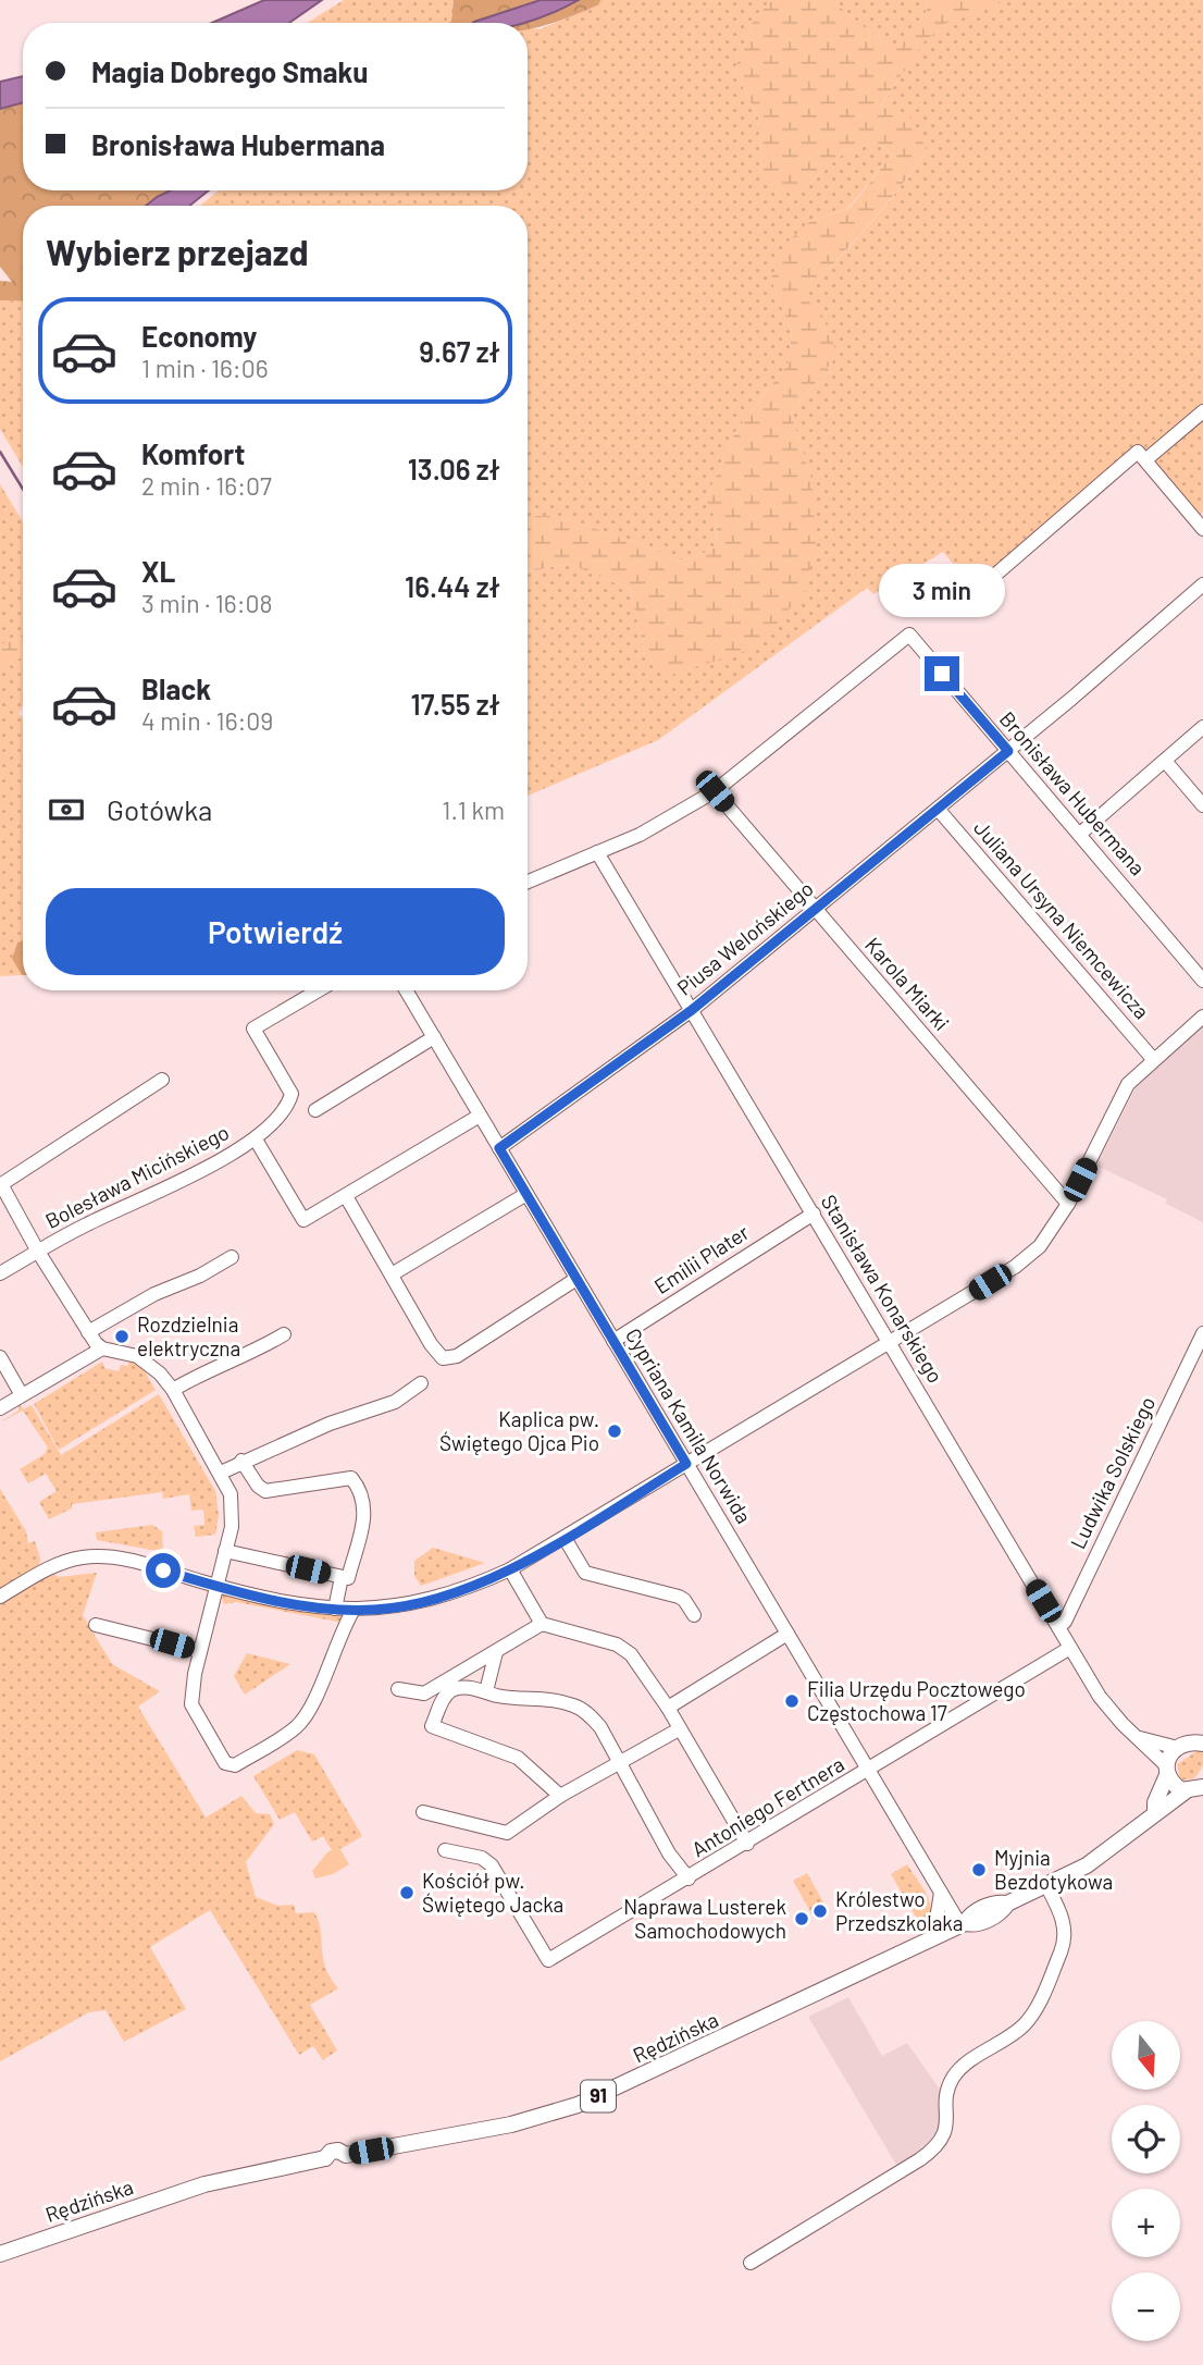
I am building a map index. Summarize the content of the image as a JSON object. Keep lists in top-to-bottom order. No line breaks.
{"streets":{"main road":["Rędzińska","91"],"street":["Bronisława Hubermana","Juliana Ursyna Niemcewicza","Piusa Welońskiego","Karola Miarki","Bolesława Micińskiego","Emilii Plater","Stanisława Konarskiego","Cypriana Kamila Norwida","Ludwika Solskiego","Antoniego Fertnera"]},"crossings":[["Bronisława Hubermana","Piusa Welońskiego"],["Bronisława Hubermana","Karola Miarki"],["Juliana Ursyna Niemcewicza","Piusa Welońskiego"],["Piusa Welońskiego","Karola Miarki"],["Piusa Welońskiego","Stanisława Konarskiego"],["Piusa Welońskiego","Cypriana Kamila Norwida"],["Emilii Plater","Stanisława Konarskiego"],["Emilii Plater","Cypriana Kamila Norwida"],["Stanisława Konarskiego","Ludwika Solskiego"],["Cypriana Kamila Norwida","Antoniego Fertnera"],["Cypriana Kamila Norwida","Rędzińska"],["Cypriana Kamila Norwida","91"],["Rędzińska","91"]],"places":["Rozdzielnia elektryczna","Kaplica pw. Świętego Ojca Pio","Filia Urzędu Pocztowego Częstochowa 17","Myjnia Bezdotykowa","Kościół pw. Świętego Jacka","Królestwo Przedszkolaka","Naprawa Lusterek Samochodowych"],"north":"bottom","page":{"banner":["Magia Dobrego Smaku","Bronisława Hubermana"],"heading":"Wybierz przejazd","list":[{"name":"Economy","note":"1 min · 16:06","value":"9.67 zł"},{"name":"Komfort","note":"2 min · 16:07","value":"13.06 zł"},{"name":"XL","note":"3 min · 16:08","value":"16.44 zł"},{"name":"Black","note":"4 min · 16:09","value":"17.55 zł"}],"bubble":"3 min","pay":["Gotówka","1.1 km"],"buttons":"Potwierdź","map_buttons":["+","−"]}}
